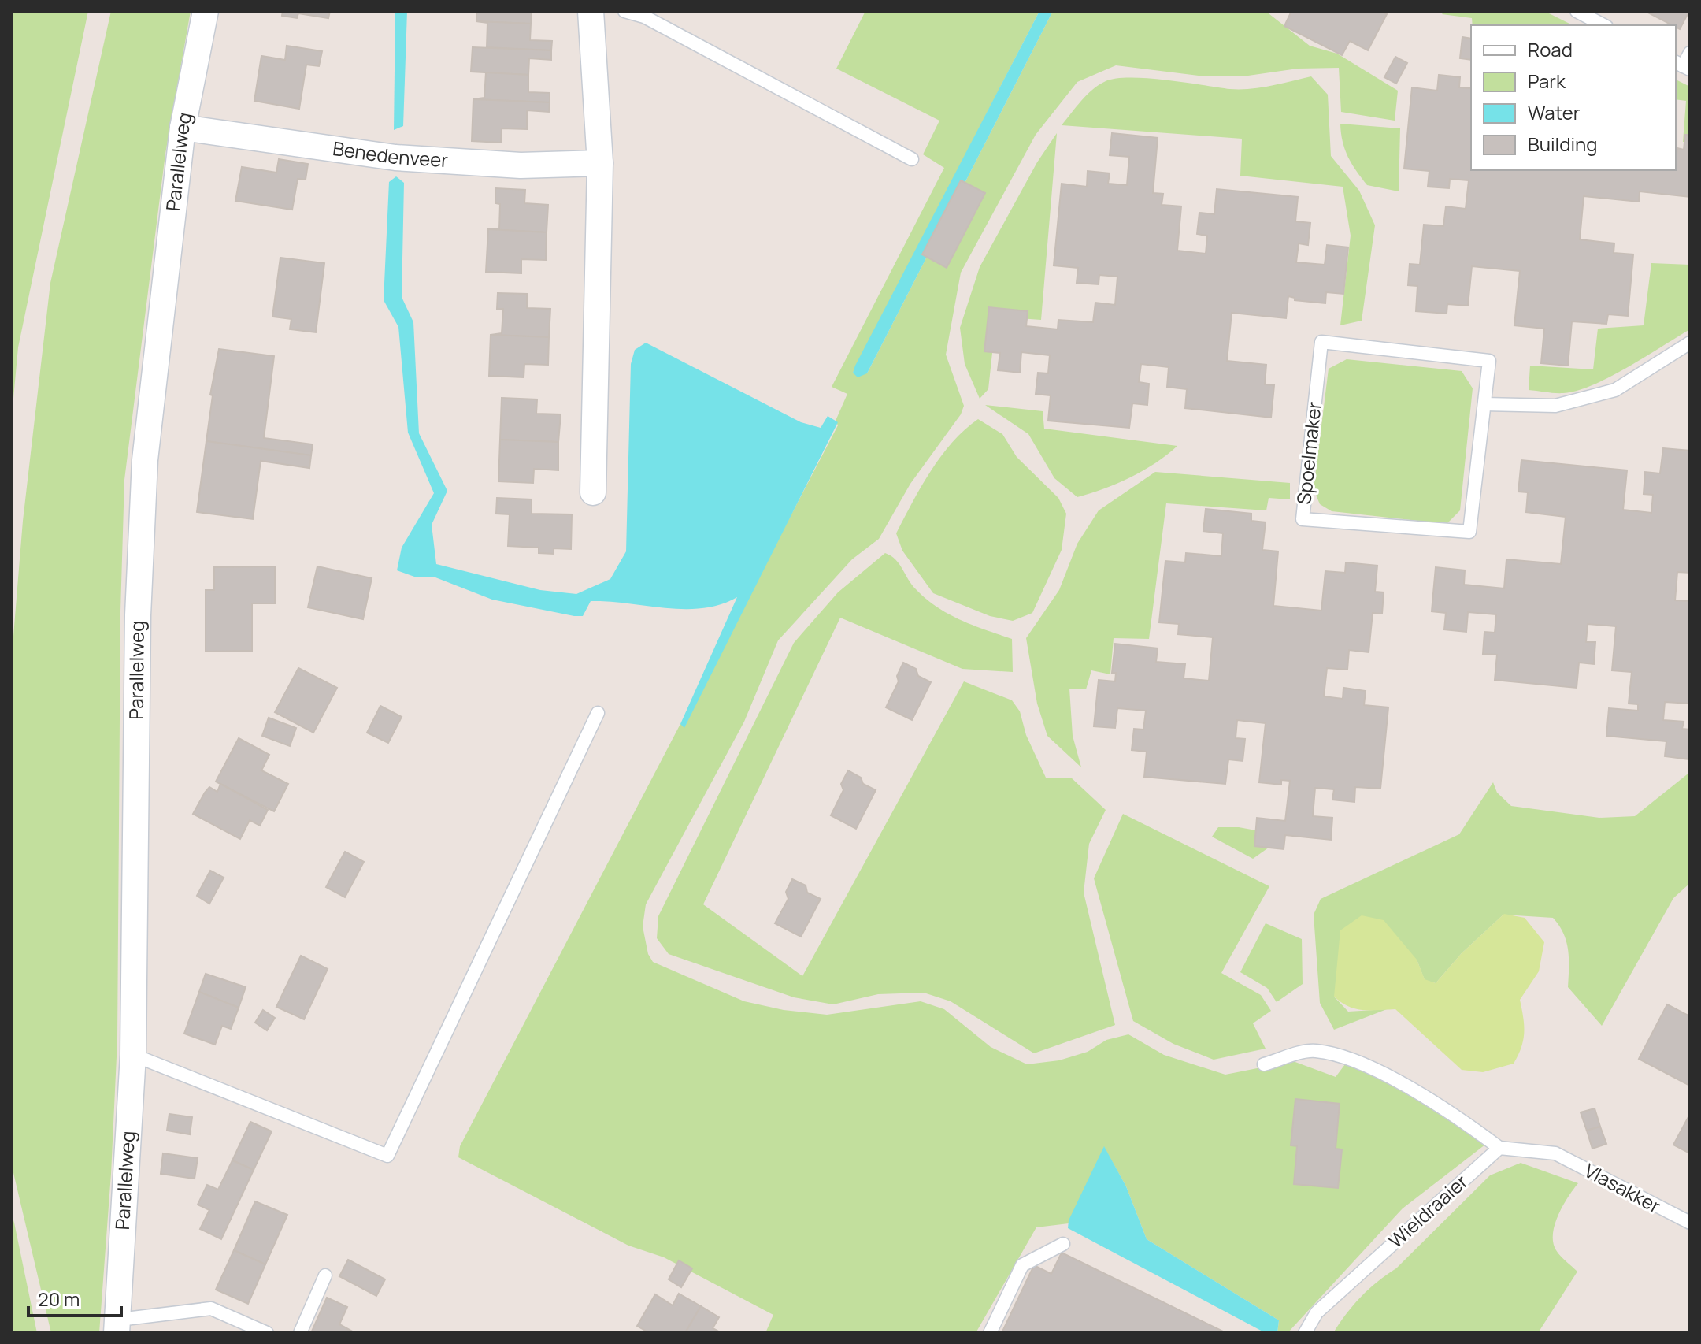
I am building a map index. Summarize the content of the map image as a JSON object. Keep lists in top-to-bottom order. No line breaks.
{"streets":{"street":["Benedenveer","Parallelweg"],"lane":["Spoelmaker","Vlasakker","Wieldraaier"]},"crossings":[["Benedenveer","Parallelweg"],["Vlasakker","Wieldraaier"]],"legend":["Road","Park","Water","Building"],"scale_bar":"20 m"}
